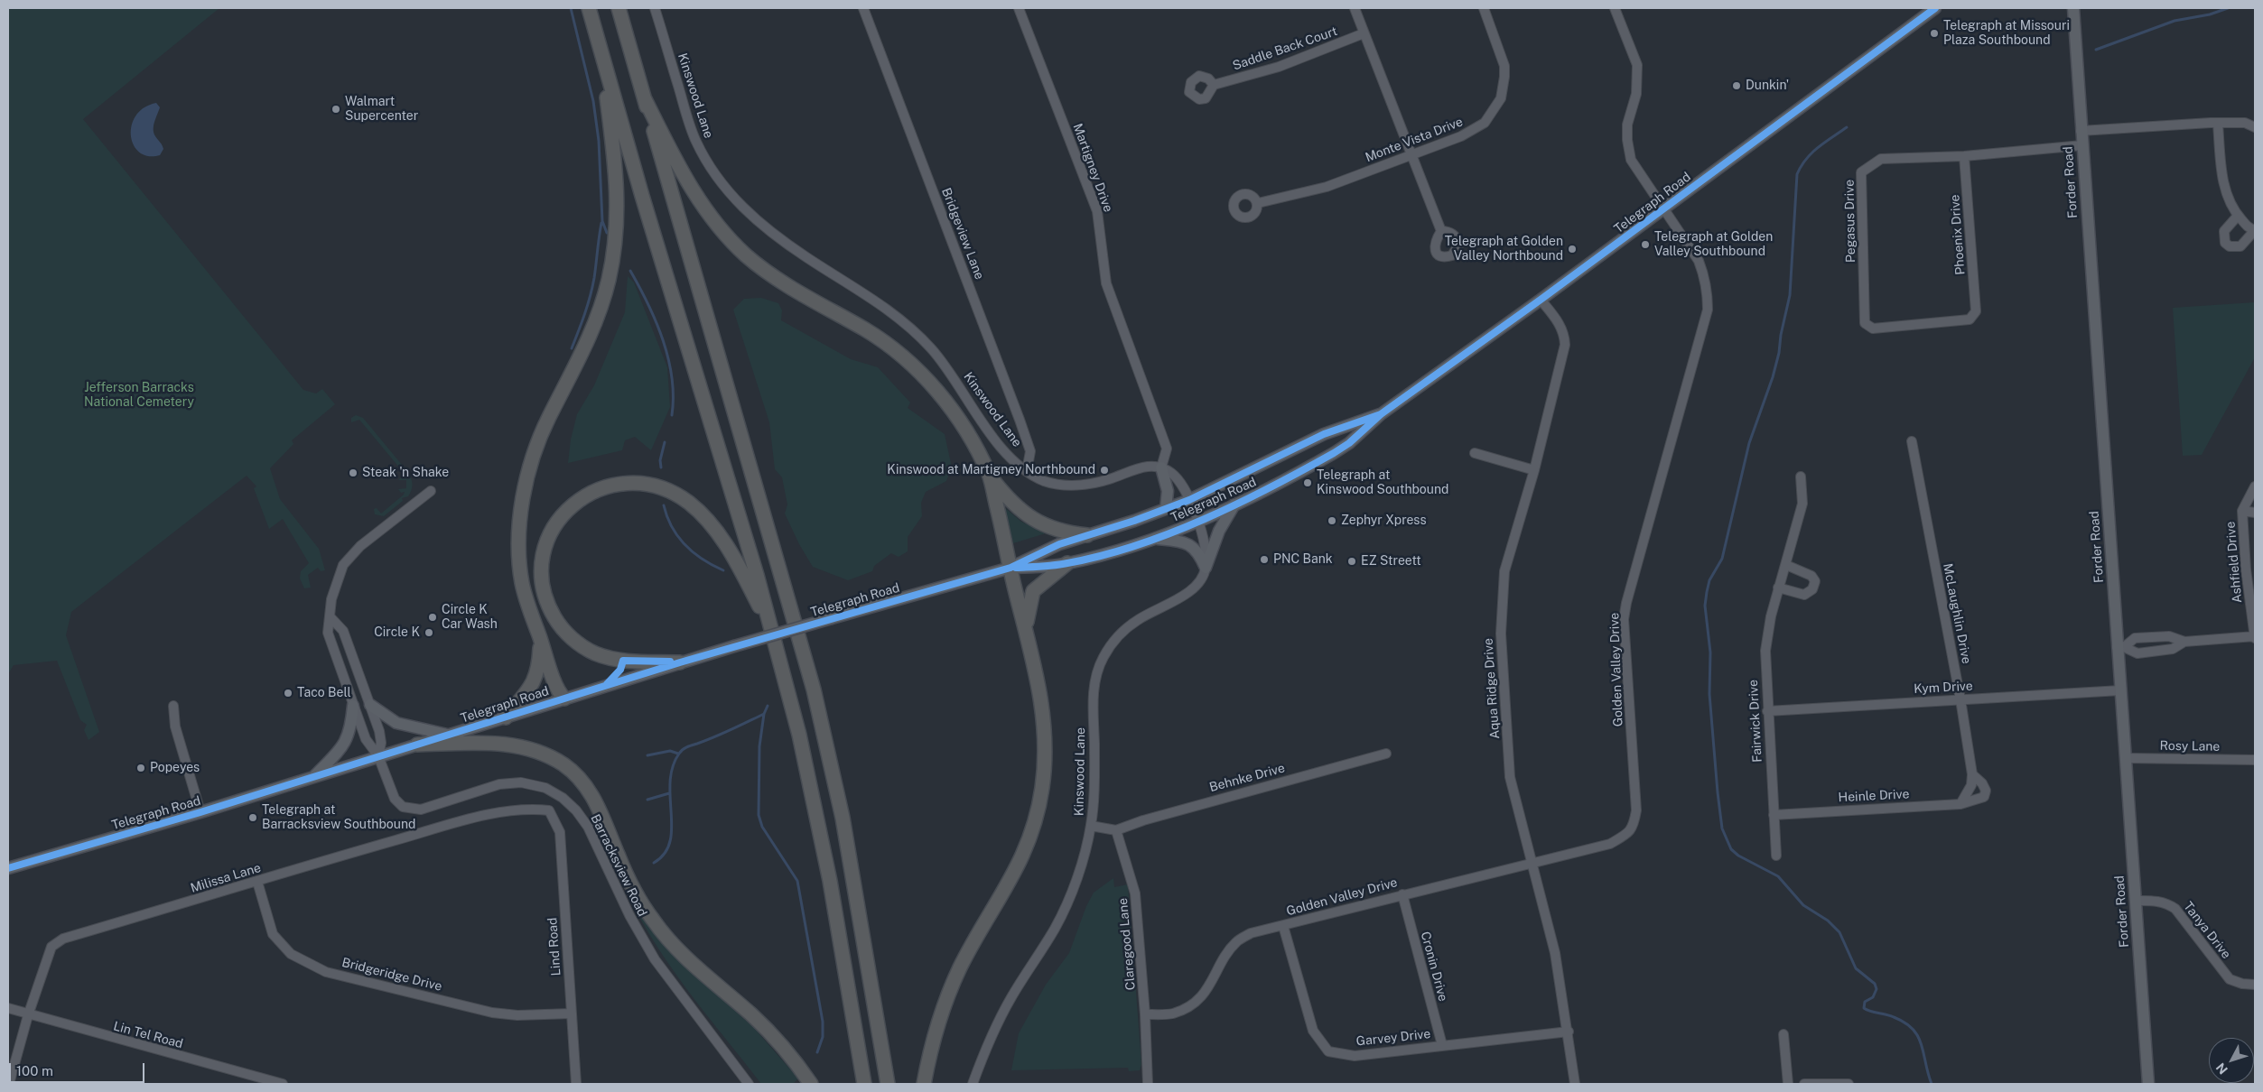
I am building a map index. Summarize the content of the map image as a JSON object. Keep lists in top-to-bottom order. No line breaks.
{"streets":{"main road":["Forder Road","Telegraph Road"],"street":["Saddle Back Court","Kinswood Lane","Monte Vista Drive","Martigney Drive","Pegasus Drive","Bridgeview Lane","Phoenix Drive","Ashfield Drive","McLaughlin Drive","Golden Valley Drive","Kym Drive","Aqua Ridge Drive","Fairwick Drive","Rosy Lane","Behnke Drive","Heinle Drive","Barracksview Road","Milissa Lane","Tanya Drive","Claregood Lane","Lind Road","Cronin Drive","Bridgeridge Drive","Lin Tel Road","Garvey Drive"]},"crossings":[["Kinswood Lane","Martigney Drive"],["Kinswood Lane","Bridgeview Lane"],["Forder Road","Pegasus Drive"],["Forder Road","Kym Drive"],["Forder Road","Rosy Lane"],["Forder Road","Tanya Drive"],["Telegraph Road","Golden Valley Drive"],["Telegraph Road","Aqua Ridge Drive"],["Telegraph Road","Barracksview Road"],["Pegasus Drive","Phoenix Drive"],["McLaughlin Drive","Kym Drive"],["McLaughlin Drive","Heinle Drive"],["Golden Valley Drive","Aqua Ridge Drive"],["Golden Valley Drive","Claregood Lane"],["Golden Valley Drive","Cronin Drive"],["Golden Valley Drive","Garvey Drive"],["Kym Drive","Fairwick Drive"],["Aqua Ridge Drive","Garvey Drive"],["Fairwick Drive","Heinle Drive"],["Behnke Drive","Claregood Lane"],["Milissa Lane","Lind Road"],["Milissa Lane","Bridgeridge Drive"],["Milissa Lane","Lin Tel Road"],["Lind Road","Bridgeridge Drive"],["Cronin Drive","Garvey Drive"]],"parks":["Jefferson Barracks National Cemetery"],"places":["Telegraph at Missouri Plaza Southbound","Dunkin'","Walmart Supercenter","Telegraph at Golden Valley Southbound","Telegraph at Golden Valley Northbound","Kinswood at Martigney Northbound","Steak 'n Shake","Telegraph at Kinswood Southbound","Zephyr Xpress","PNC Bank","EZ Streett","Circle K Car Wash","Circle K","Taco Bell","Popeyes","Telegraph at Barracksview Southbound"],"scale_bar":"100 m","north":"bottom left"}
